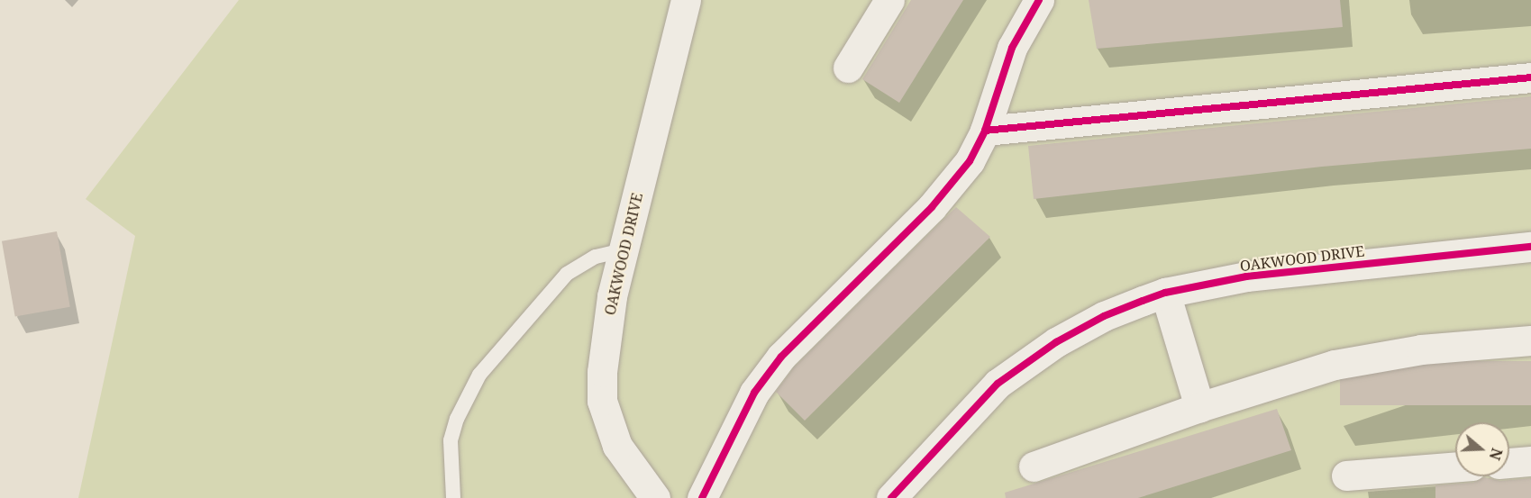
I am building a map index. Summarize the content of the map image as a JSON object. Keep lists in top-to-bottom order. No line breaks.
{"streets":{"street":["OAKWOOD DRIVE"]},"north":"right"}
